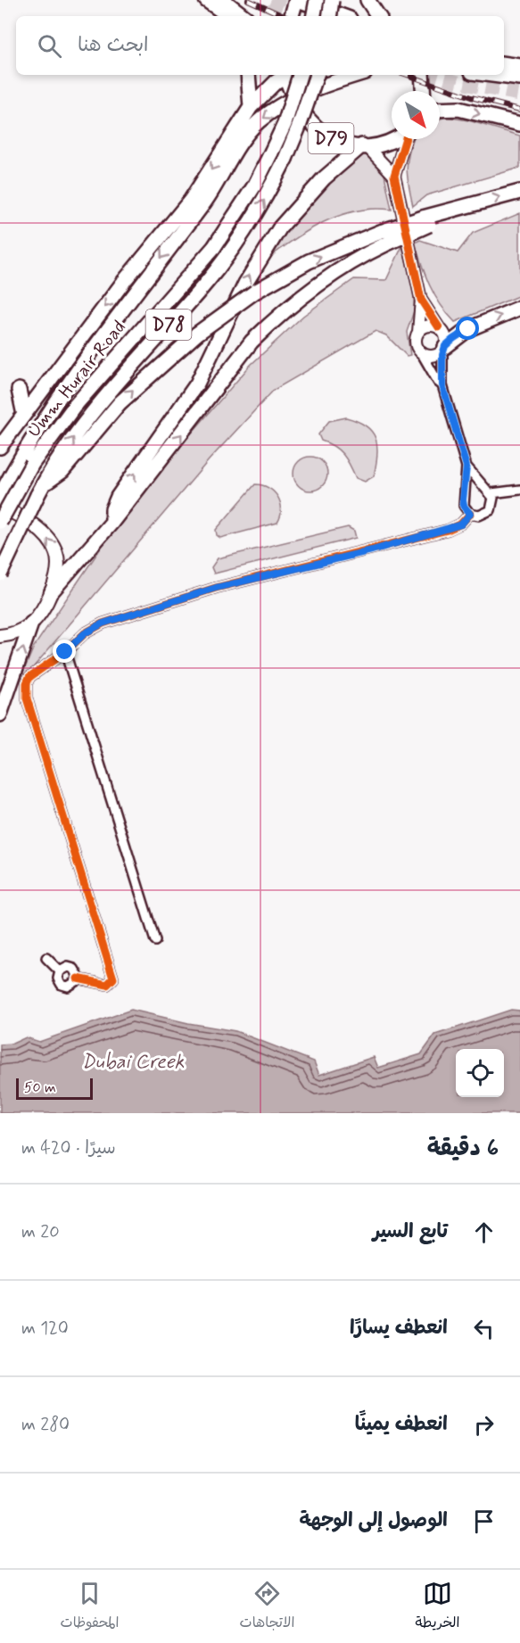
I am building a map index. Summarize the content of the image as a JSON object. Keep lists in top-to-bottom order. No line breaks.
{"streets":{"main road":["D79","D78","Umm Hurair Road"]},"water":["Dubai Creek"],"scale_bar":"50 m","north":"bottom right","page":{"search":"ابحث هنا","scale":"50 m","heading":["6 دقيقة","سيرًا · 420 m"],"list":[["تابع السير","20 m"],["انعطف يسارًا","120 m"],["انعطف يمينًا","280 m"],"الوصول إلى الوجهة"],"nav":["الخريطة","الاتجاهات","المحفوظات"]}}
